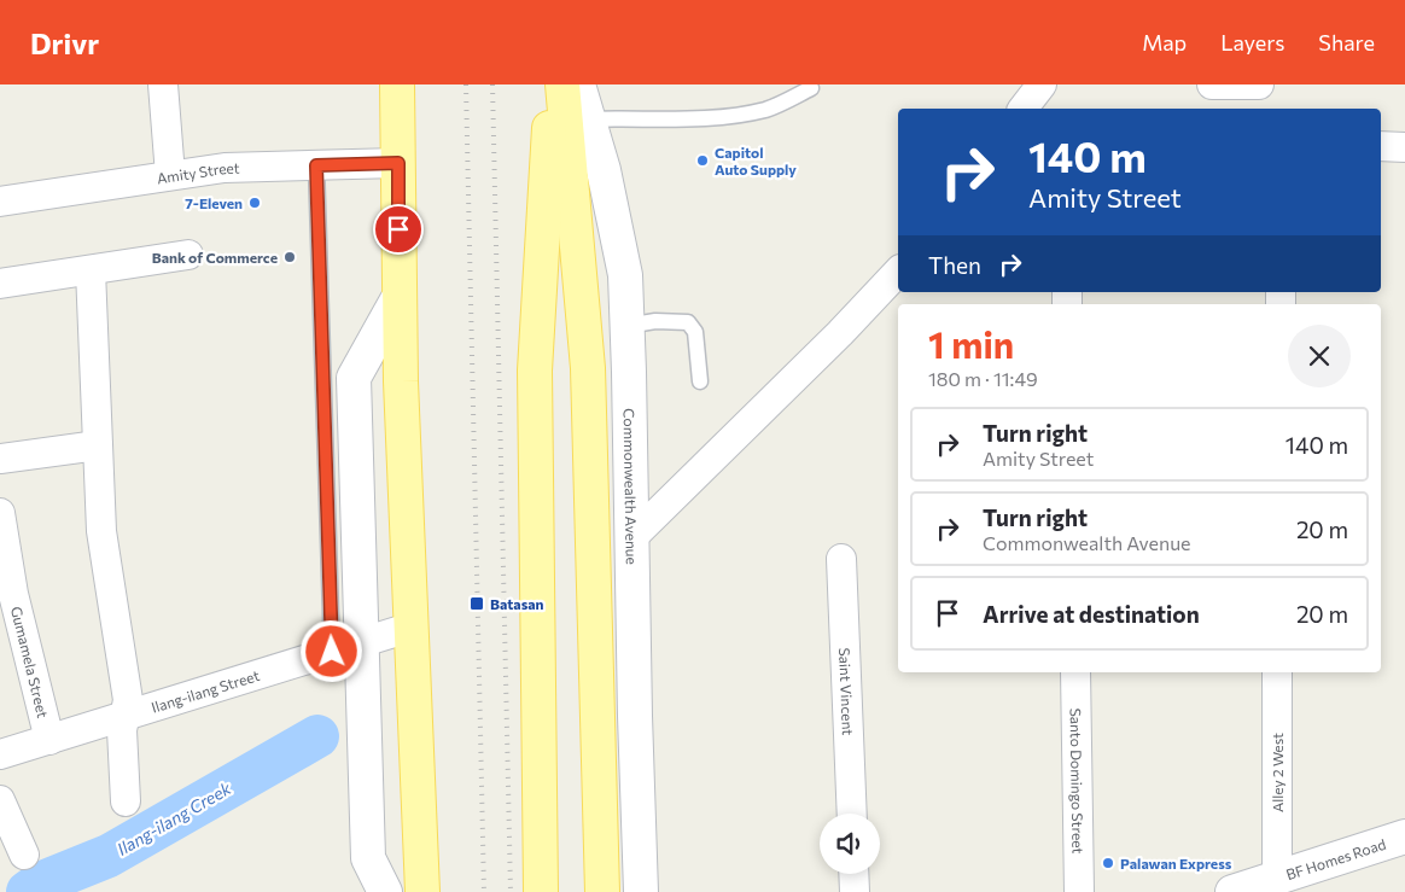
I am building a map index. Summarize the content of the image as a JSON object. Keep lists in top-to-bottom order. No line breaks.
{"streets":{"street":["Amity Street","Commonwealth Avenue","Gumamela Street","Ilang-ilang Street","Saint Vincent","Alley 2 West","Santo Domingo Street","BF Homes Road"]},"crossings":[["Gumamela Street","Ilang-ilang Street"],["Alley 2 West","BF Homes Road"]],"water":["Ilang-ilang Creek"],"places":{"other":["Capitol Auto Supply","7-Eleven","Bank of Commerce","Palawan Express"],"transit":["Batasan"]},"page":{"header":"Drivr","nav":["Map","Layers","Share"],"turn":["140 m","Amity Street"],"then":"Then","heading":["1 min","180 m · 11:49"],"list":[{"name":"Turn right","note":"Amity Street","value":"140 m"},{"name":"Turn right","note":"Commonwealth Avenue","value":"20 m"},{"name":"Arrive at destination","value":"20 m"}]}}
